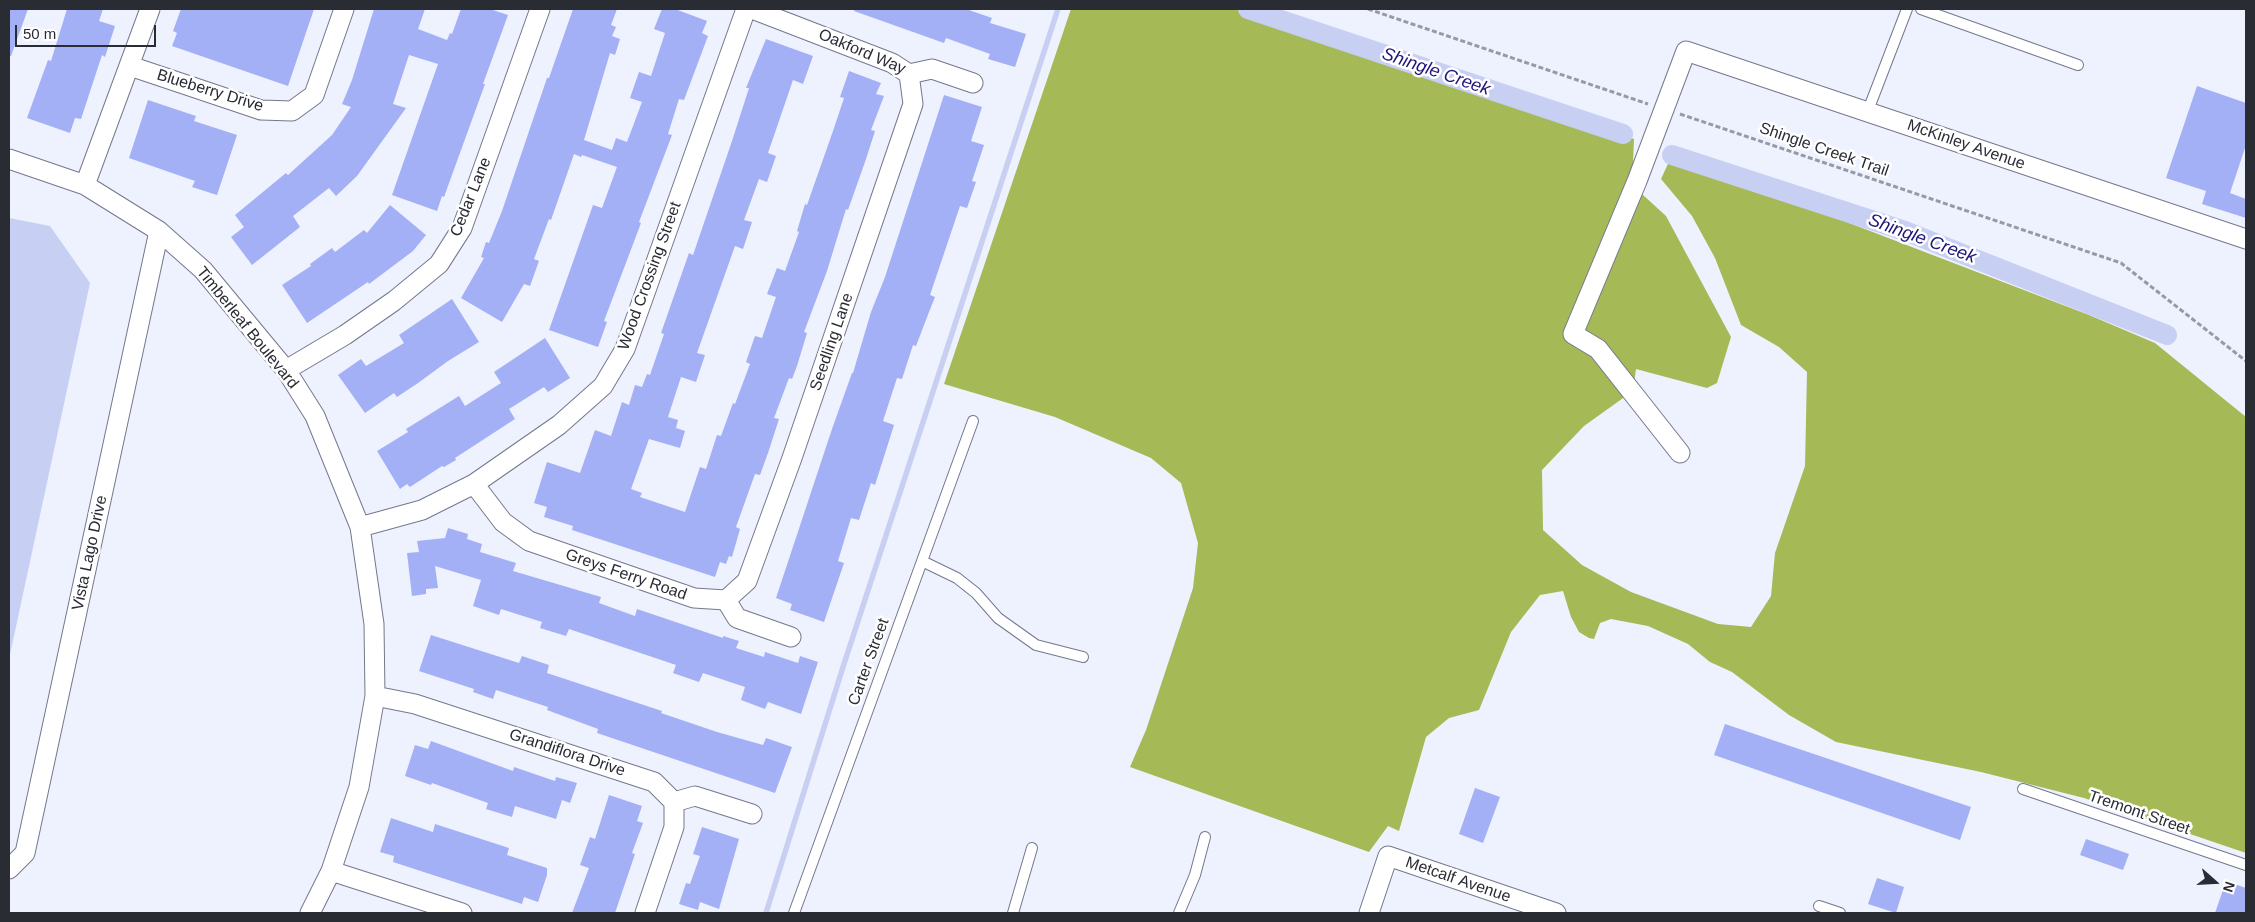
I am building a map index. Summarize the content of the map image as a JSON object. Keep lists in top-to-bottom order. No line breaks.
{"streets":{"street":["Oakford Way","Blueberry Drive","McKinley Avenue","Cedar Lane","Wood Crossing Street","Timberleaf Boulevard","Seedling Lane","Vista Lago Drive","Greys Ferry Road","Grandiflora Drive","Metcalf Avenue"],"lane":["Carter Street","Tremont Street"],"path":["Shingle Creek Trail"]},"crossings":[["Oakford Way","Seedling Lane"],["McKinley Avenue","Shingle Creek Trail"],["Cedar Lane","Timberleaf Boulevard"],["Wood Crossing Street","Timberleaf Boulevard"],["Wood Crossing Street","Greys Ferry Road"],["Timberleaf Boulevard","Vista Lago Drive"],["Timberleaf Boulevard","Grandiflora Drive"],["Seedling Lane","Greys Ferry Road"]],"water":["Shingle Creek"],"scale_bar":"50 m","north":"right"}
